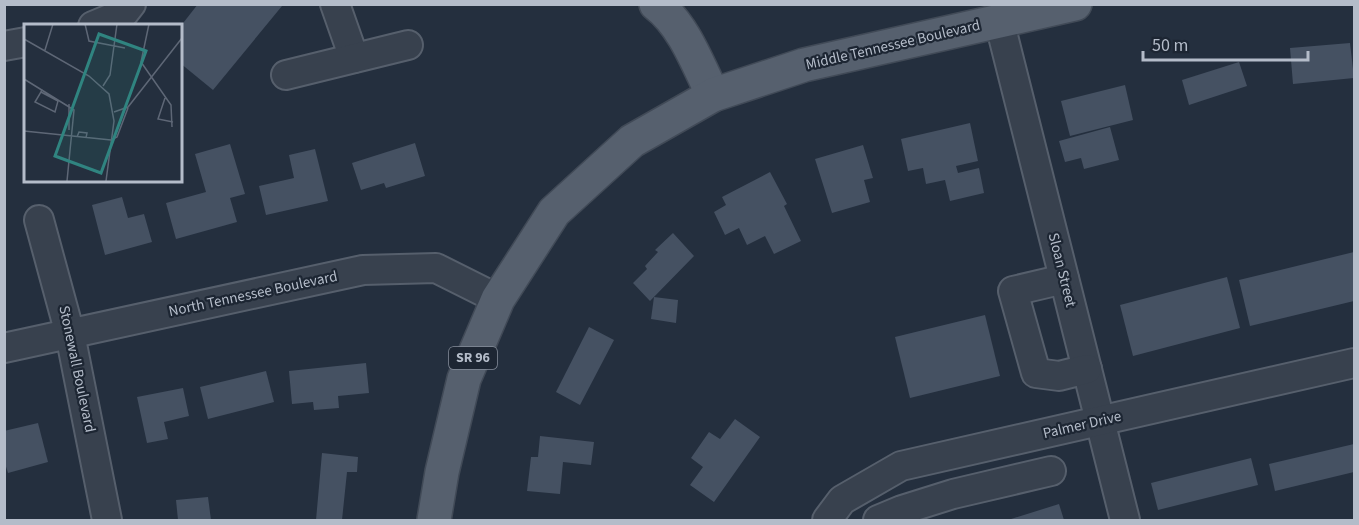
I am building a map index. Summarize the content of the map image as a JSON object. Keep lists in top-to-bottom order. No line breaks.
{"streets":{"main road":["Middle Tennessee Boulevard","SR 96"],"street":["Sloan Street","North Tennessee Boulevard","Stonewall Boulevard","Palmer Drive"]},"crossings":[["Middle Tennessee Boulevard","Sloan Street"],["Middle Tennessee Boulevard","SR 96"],["Sloan Street","Palmer Drive"],["North Tennessee Boulevard","SR 96"],["North Tennessee Boulevard","Stonewall Boulevard"]],"scale_bar":"50 m"}
